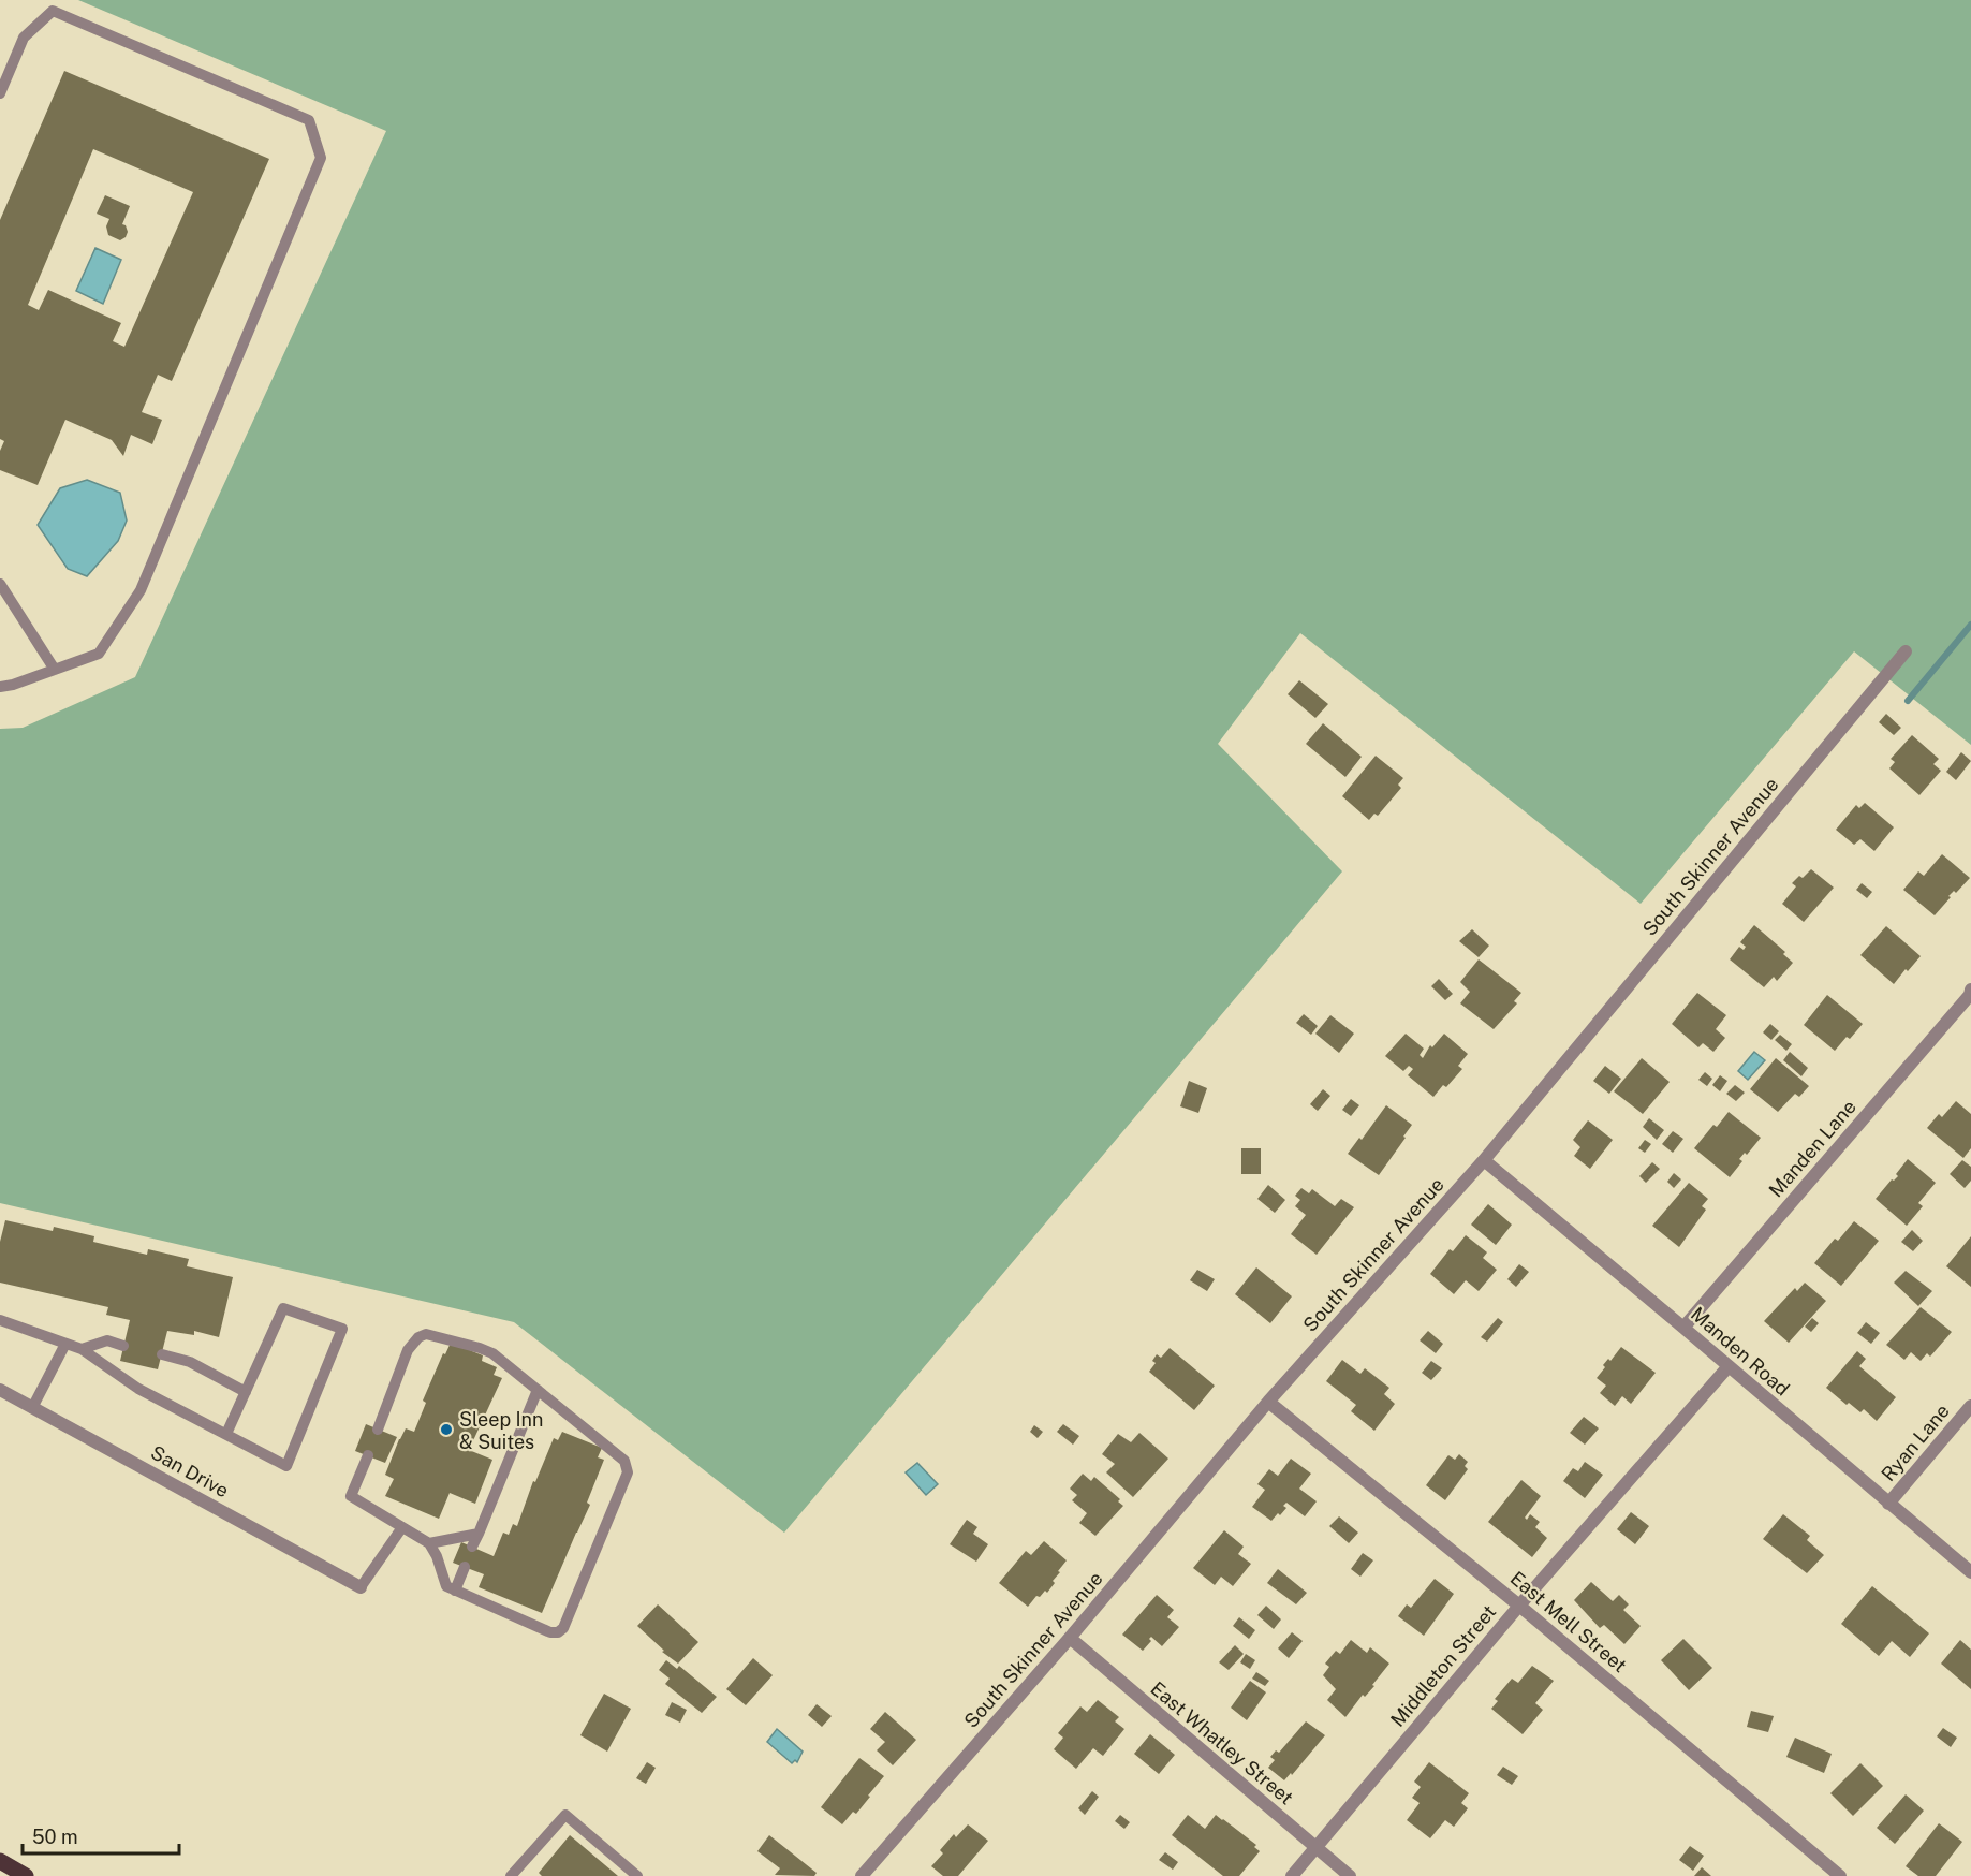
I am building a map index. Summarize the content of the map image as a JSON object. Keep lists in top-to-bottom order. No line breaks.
{"streets":{"street":["South Skinner Avenue","Manden Lane","Manden Road","Ryan Lane","San Drive","East Mell Street","Middleton Street","East Whatley Street"]},"crossings":[["South Skinner Avenue","Manden Road"],["South Skinner Avenue","East Mell Street"],["South Skinner Avenue","East Whatley Street"],["Manden Lane","Manden Road"],["Manden Road","Ryan Lane"],["Manden Road","Middleton Street"],["East Mell Street","Middleton Street"],["Middleton Street","East Whatley Street"]],"places":["Sleep Inn & Suites"],"scale_bar":"50 m"}
